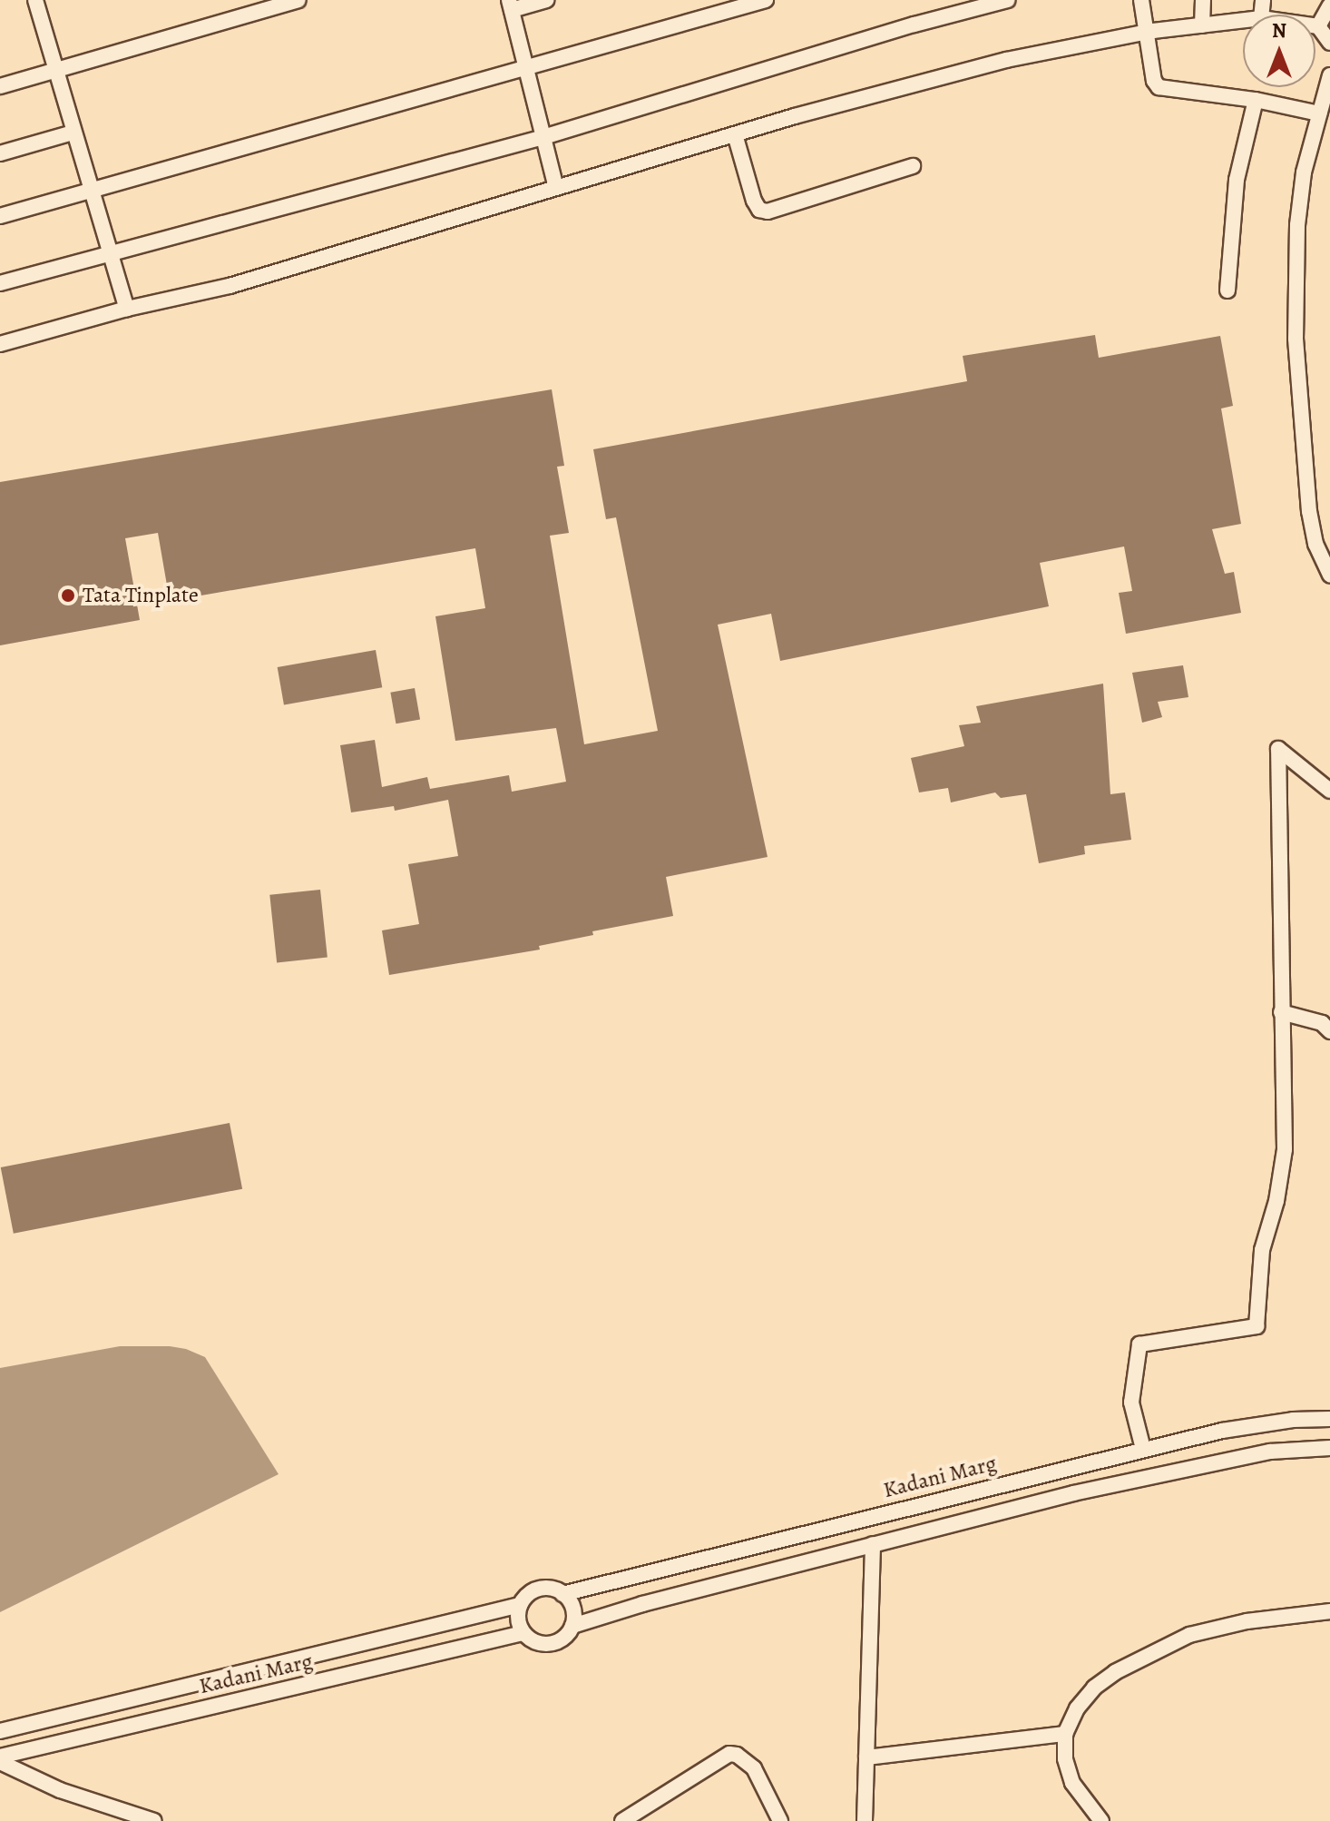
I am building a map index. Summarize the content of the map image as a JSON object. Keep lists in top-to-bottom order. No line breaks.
{"streets":{"street":["Kadani Marg"]},"places":["Tata Tinplate"],"north":"top"}
